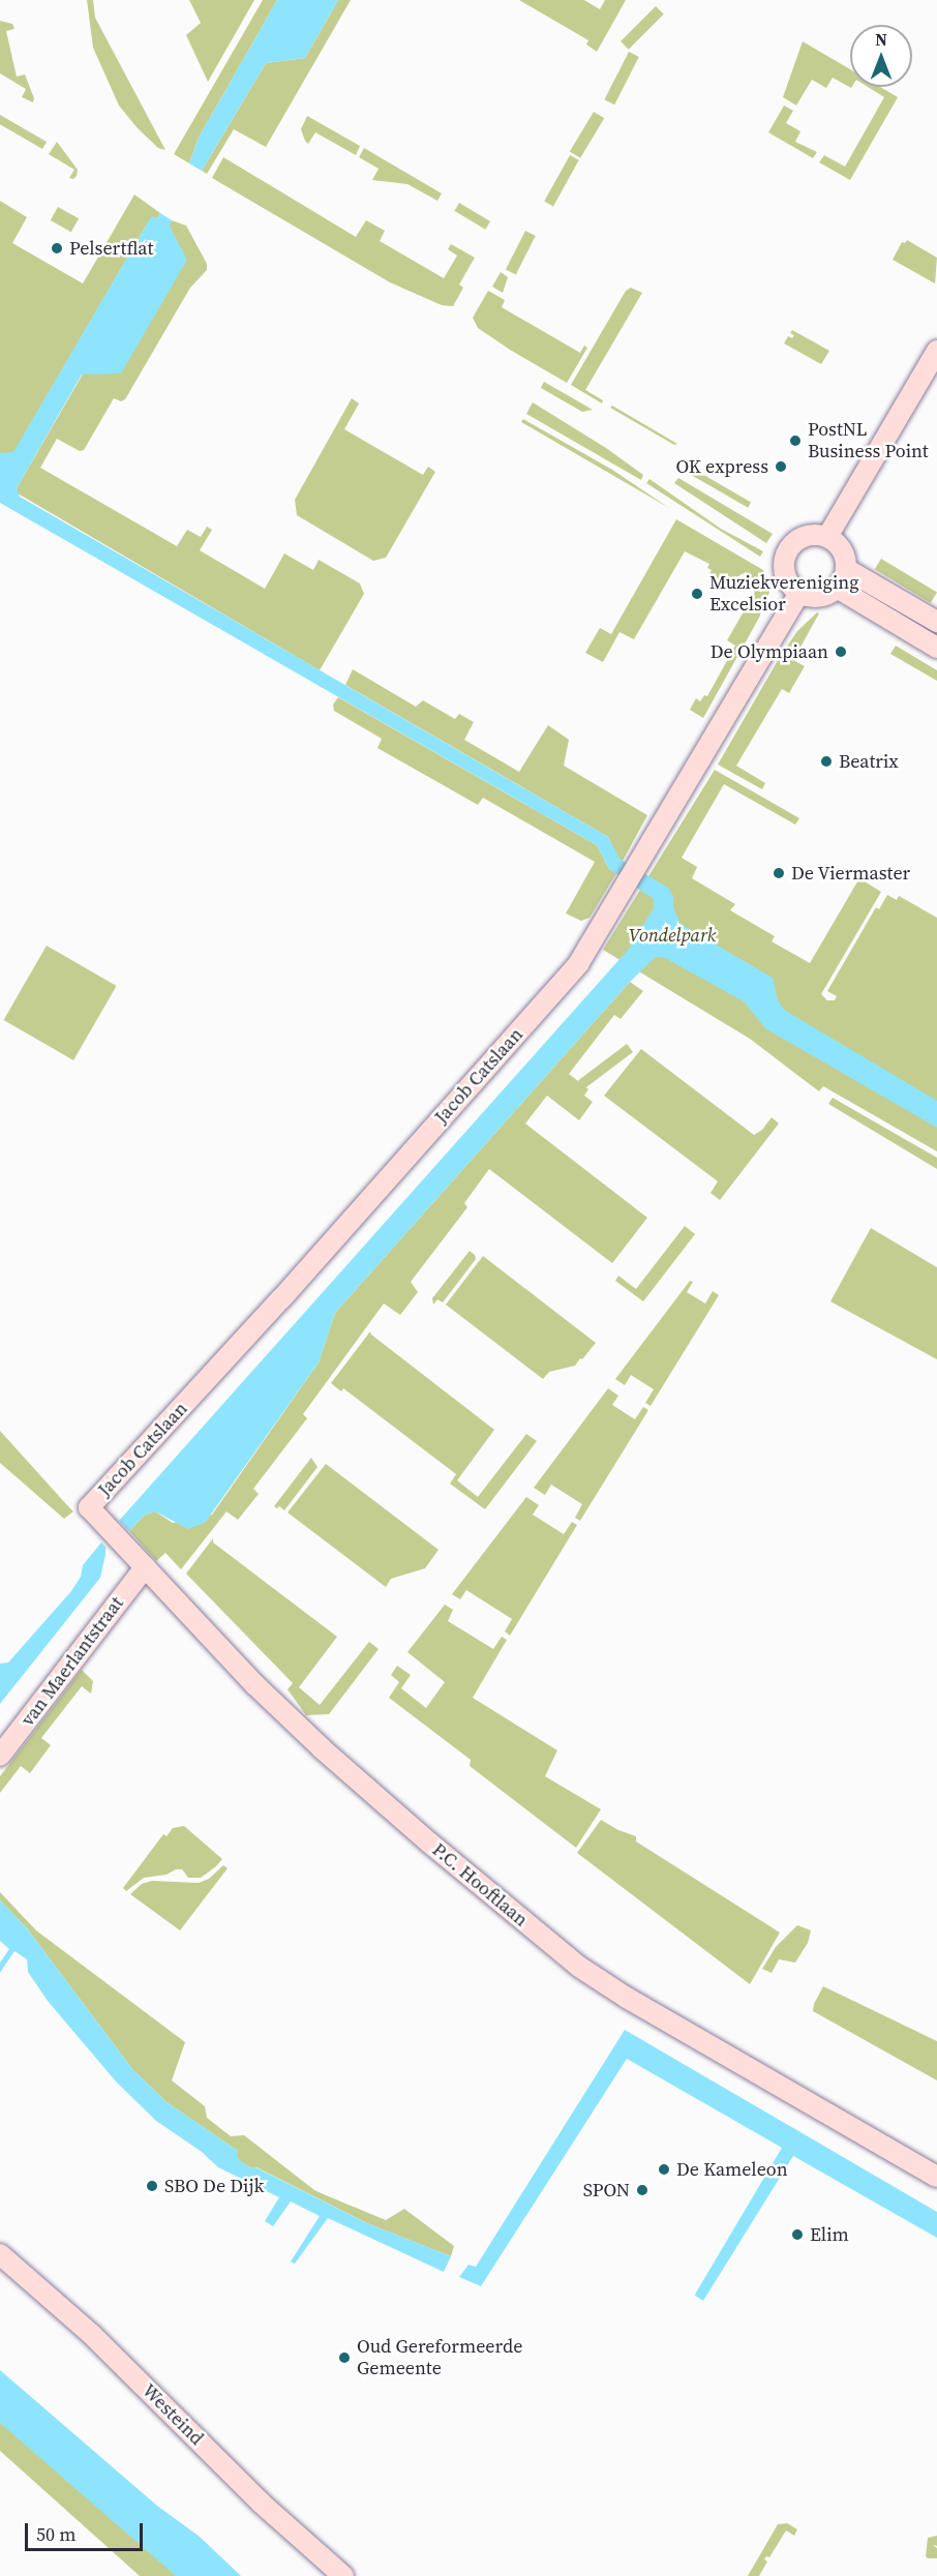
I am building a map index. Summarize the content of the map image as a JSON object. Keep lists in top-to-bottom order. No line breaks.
{"streets":{"street":["Jacob Catslaan","van Maerlantstraat","P.C. Hooftlaan","Westeind"]},"crossings":[["Jacob Catslaan","P.C. Hooftlaan"],["van Maerlantstraat","P.C. Hooftlaan"]],"parks":["Vondelpark"],"places":["Pelsertflat","PostNL Business Point","OK express","Muziekvereniging Excelsior","De Olympiaan","Beatrix","De Viermaster","De Kameleon","SBO De Dijk","SPON","Elim","Oud Gereformeerde Gemeente"],"scale_bar":"50 m","north":"top"}
